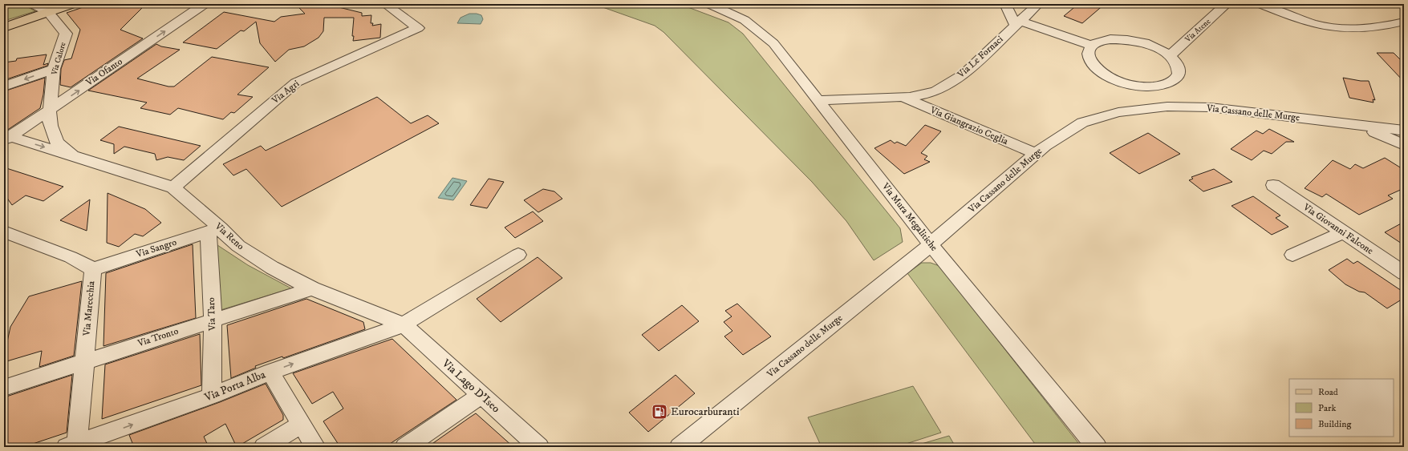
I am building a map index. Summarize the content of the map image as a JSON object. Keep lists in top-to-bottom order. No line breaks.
{"streets":{"street":["Via Atene","Via Le Fornaci","Via Calore","Via Ofanto","Via Agri","Via Cassano delle Murge","Via Giangrazio Ceglia","Via Mura Megalitiche","Via Giovanni Falcone","Via Reno","Via Sangro","Via Marecchia","Via Taro","Via Tronto","Via Porta Alba","Via Lago D'Iseo"]},"crossings":[["Via Le Fornaci","Via Giangrazio Ceglia"],["Via Le Fornaci","Via Mura Megalitiche"],["Via Calore","Via Ofanto"],["Via Calore","Via Reno"],["Via Ofanto","Via Reno"],["Via Agri","Via Reno"],["Via Cassano delle Murge","Via Giangrazio Ceglia"],["Via Cassano delle Murge","Via Mura Megalitiche"],["Via Reno","Via Sangro"],["Via Reno","Via Taro"],["Via Reno","Via Tronto"],["Via Reno","Via Porta Alba"],["Via Reno","Via Lago D'Iseo"],["Via Sangro","Via Marecchia"],["Via Sangro","Via Taro"],["Via Marecchia","Via Tronto"],["Via Marecchia","Via Porta Alba"],["Via Taro","Via Tronto"],["Via Taro","Via Porta Alba"],["Via Porta Alba","Via Lago D'Iseo"]],"one_way":["Via Ofanto","Via Porta Alba"],"places":{"fuel station":["Eurocarburanti"]},"legend":["Road","Park","Building"]}
